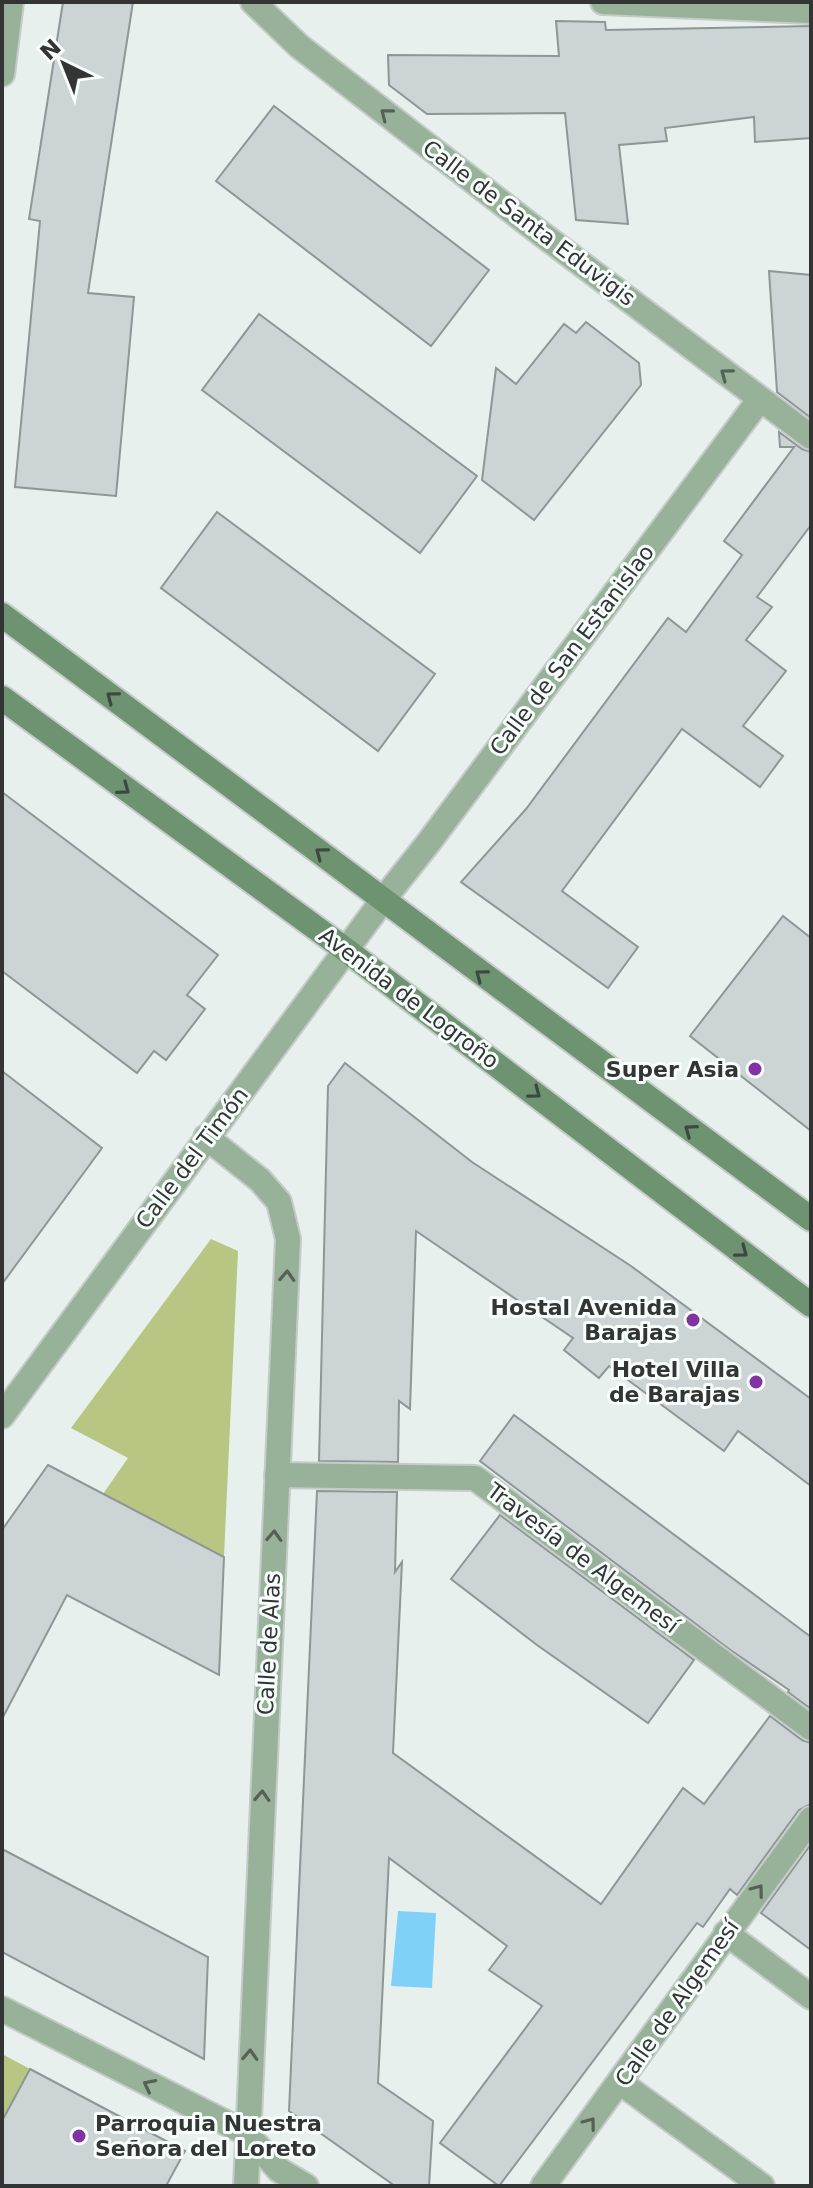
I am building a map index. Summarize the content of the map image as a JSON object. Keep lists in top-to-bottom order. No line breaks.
{"streets":{"main road":["Avenida de Logroño"],"street":["Calle de Santa Eduvigis","Calle de San Estanislao","Calle del Timón","Travesía de Algemesí","Calle de Alas","Calle de Algemesí"]},"crossings":[["Calle de Santa Eduvigis","Calle de San Estanislao"],["Calle de San Estanislao","Calle del Timón"],["Avenida de Logroño","Calle del Timón"],["Calle del Timón","Calle de Alas"],["Travesía de Algemesí","Calle de Alas"]],"one_way":["Calle de Santa Eduvigis","Calle de Alas","Calle de Algemesí"],"places":["Super Asia","Hostal Avenida Barajas","Hotel Villa de Barajas","Parroquia Nuestra Señora del Loreto"],"north":"top left"}
